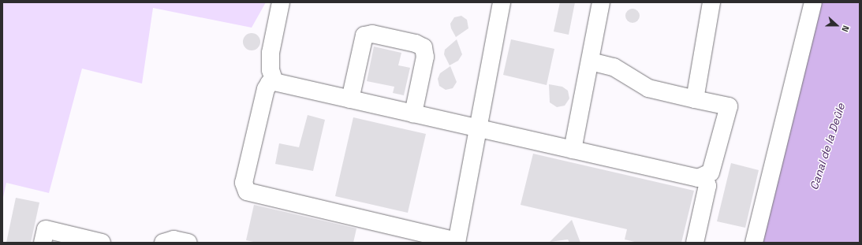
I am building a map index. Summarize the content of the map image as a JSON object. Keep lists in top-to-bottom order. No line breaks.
{"water":["Canal de la Deûle"],"north":"right"}
